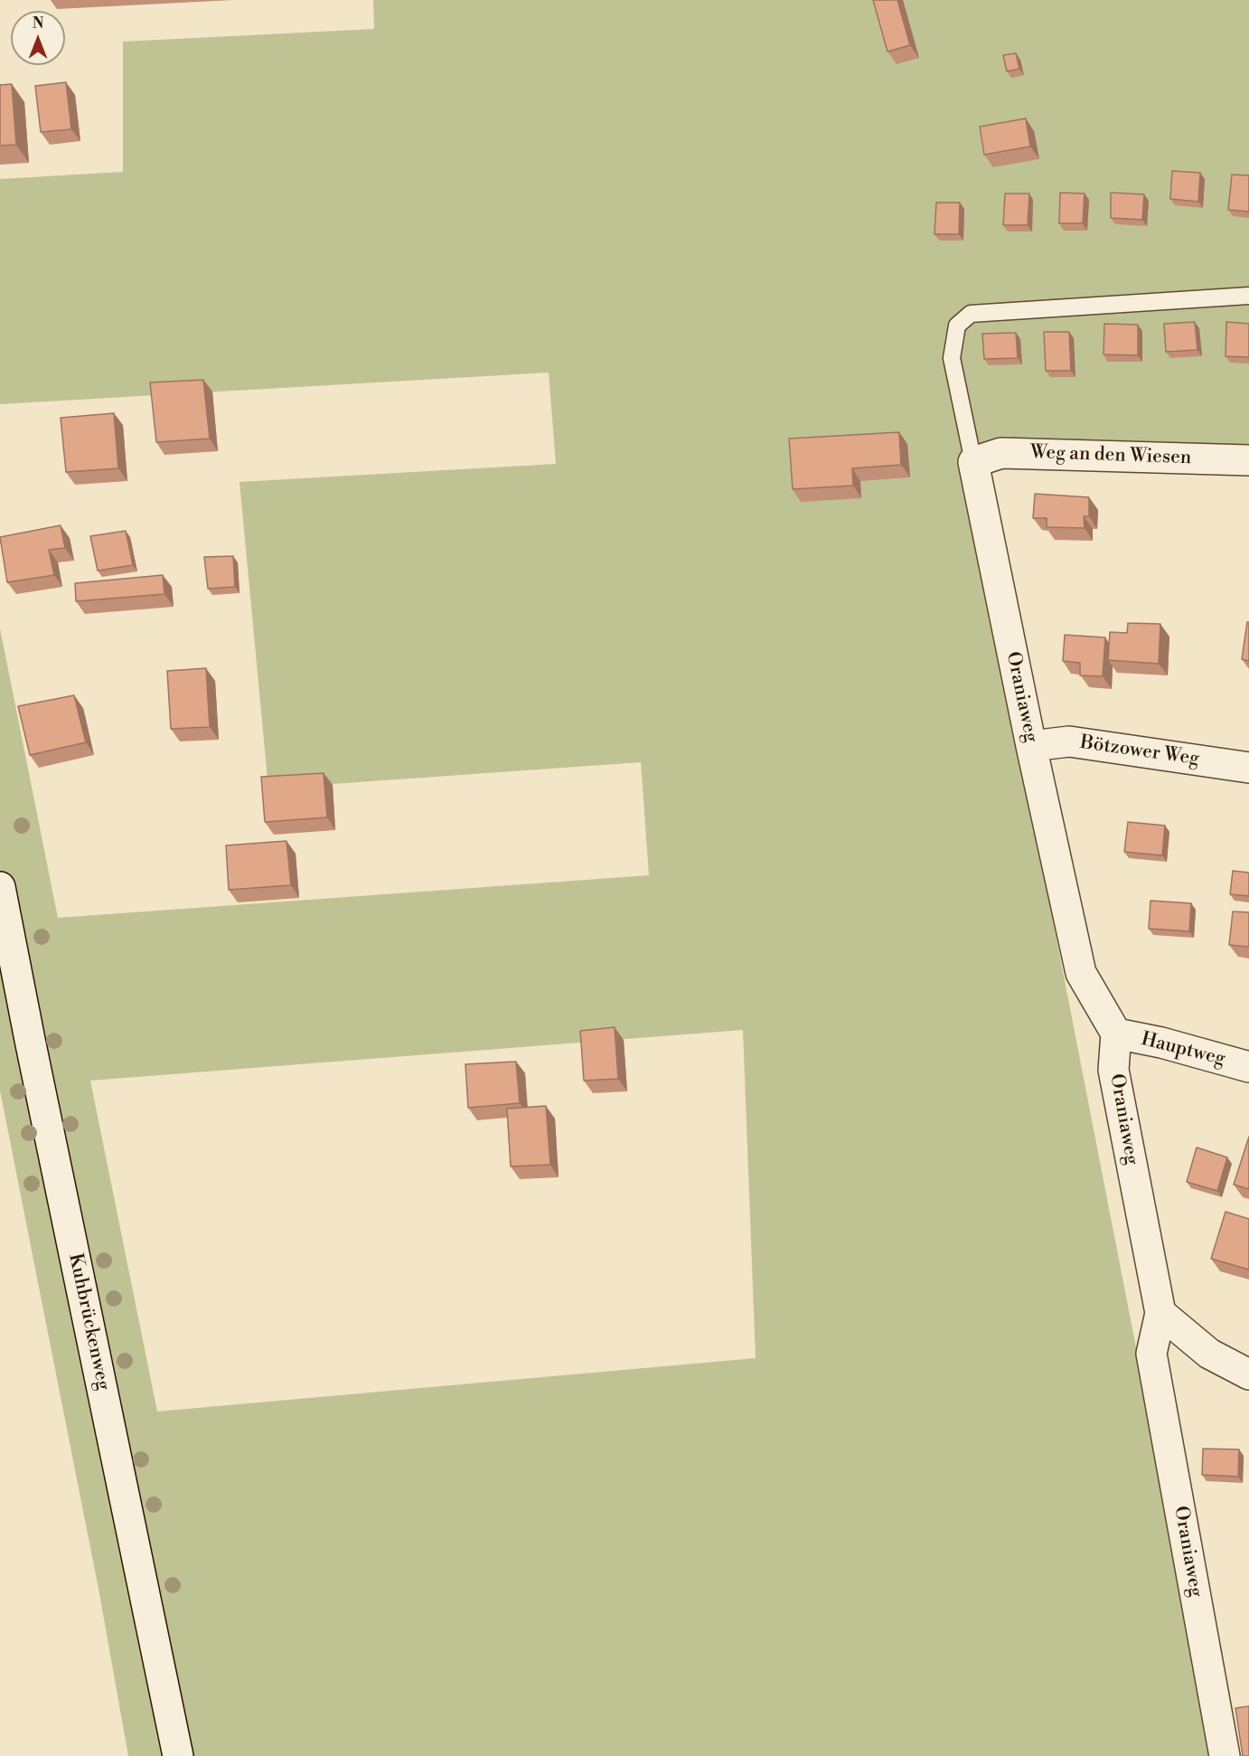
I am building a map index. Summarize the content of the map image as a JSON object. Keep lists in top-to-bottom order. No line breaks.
{"streets":{"street":["Weg an den Wiesen","Oraniaweg","Bötzower Weg","Hauptweg","Kuhbrückenweg"]},"crossings":[["Weg an den Wiesen","Oraniaweg"],["Oraniaweg","Bötzower Weg"],["Oraniaweg","Hauptweg"]],"north":"top"}
